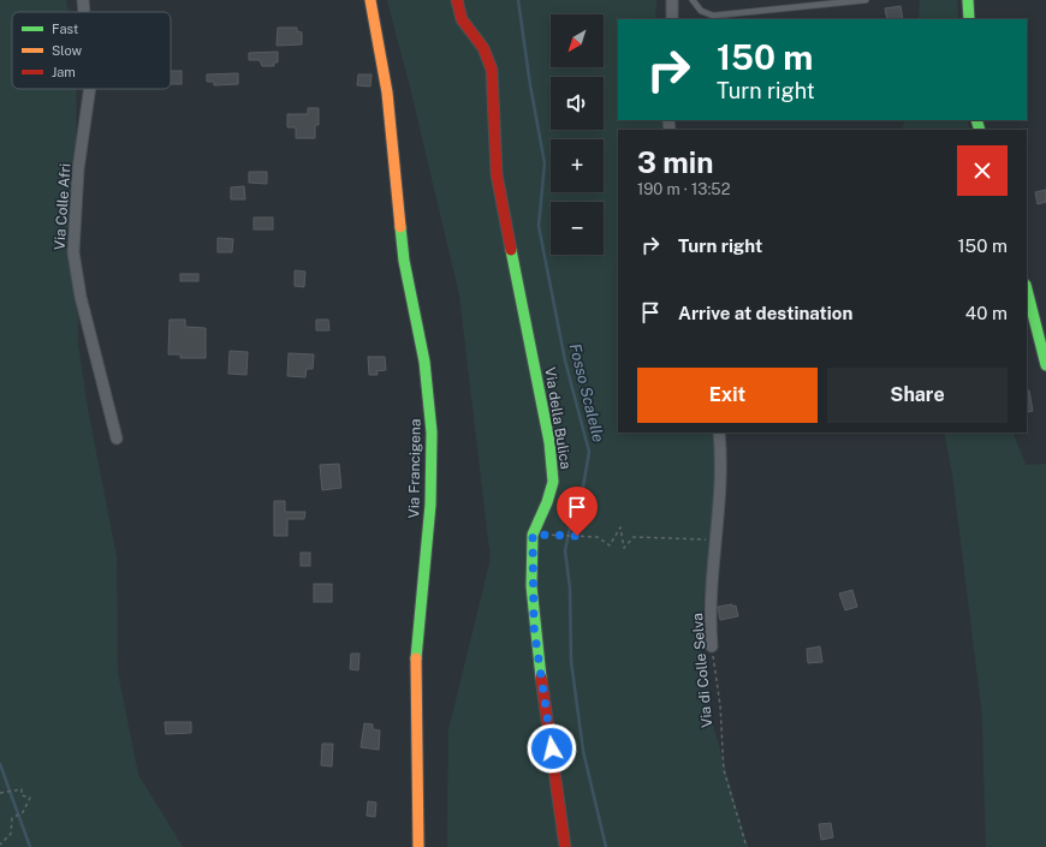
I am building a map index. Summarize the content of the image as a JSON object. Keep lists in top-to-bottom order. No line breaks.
{"streets":{"street":["Via Colle Afri","Via della Bulica","Via Francigena","Via di Colle Selva"]},"water":["Fosso Scalelle"],"legend":["Fast","Slow","Jam"],"north":"bottom left","page":{"map_buttons":["+","−"],"turn":["150 m","Turn right"],"heading":["3 min","190 m · 13:52"],"list":[{"name":"Turn right","value":"150 m"},{"name":"Arrive at destination","value":"40 m"}],"buttons":["Exit","Share"]}}
